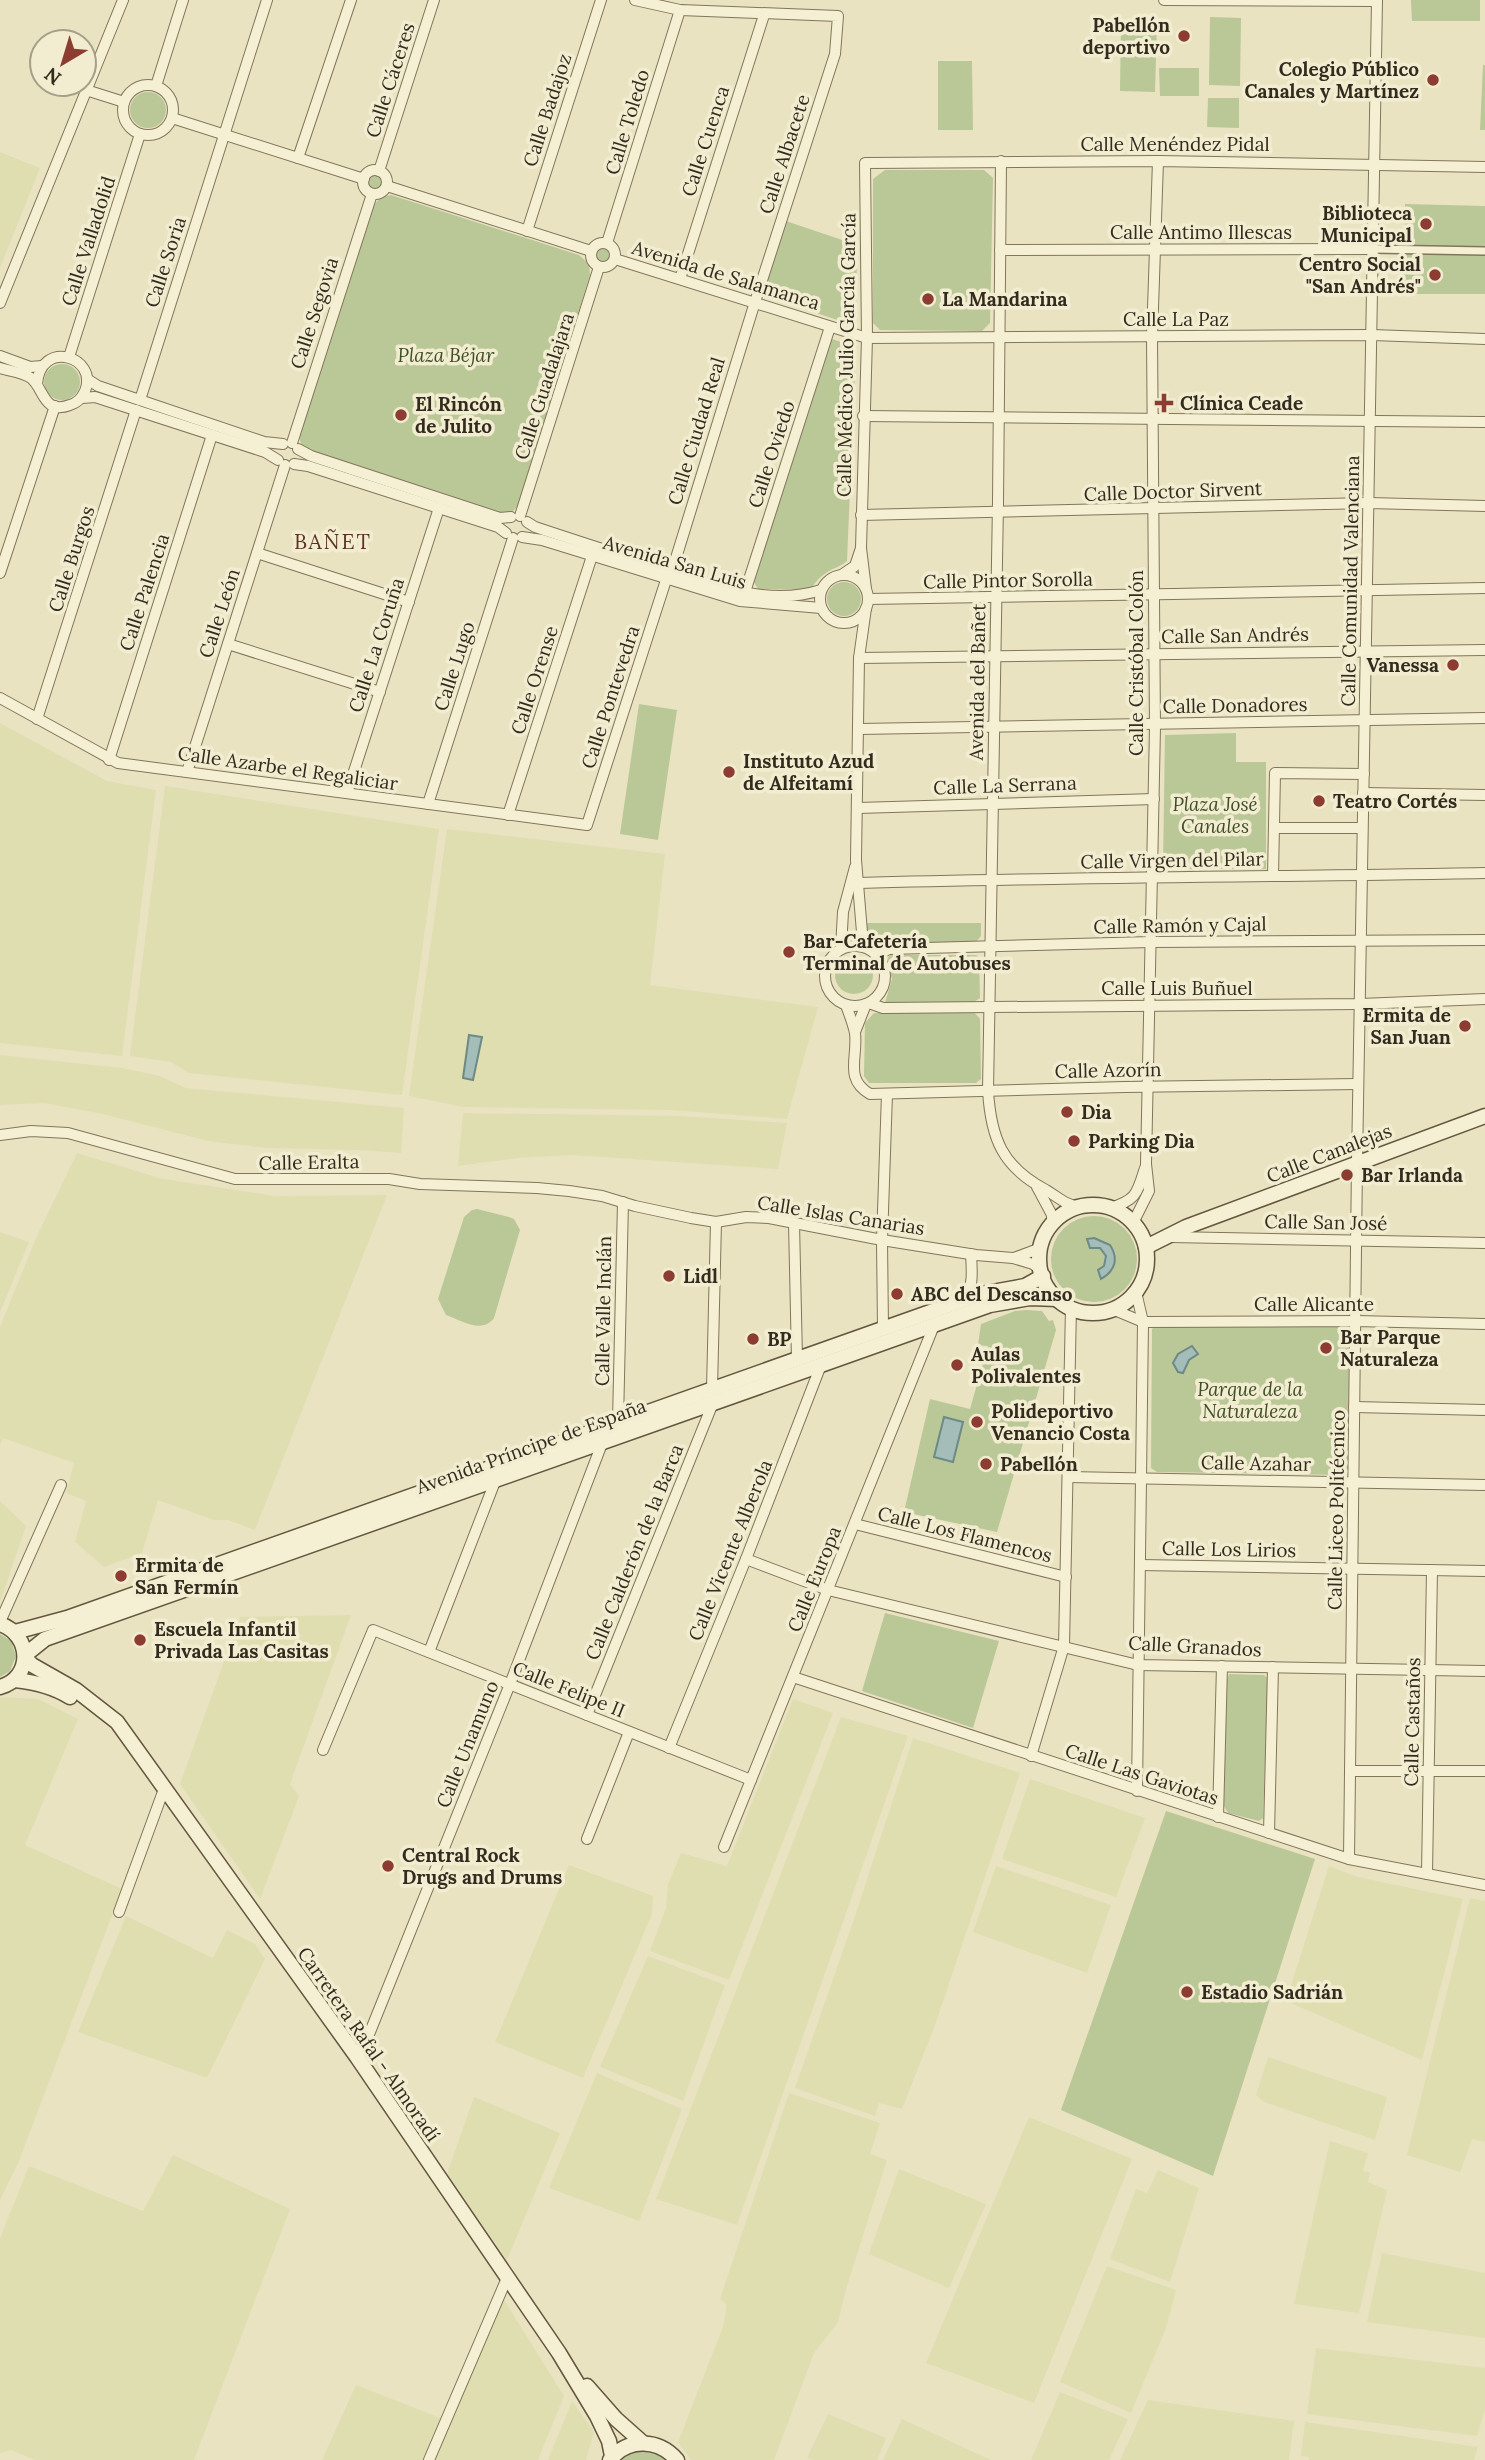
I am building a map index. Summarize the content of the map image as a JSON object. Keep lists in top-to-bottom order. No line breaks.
{"streets":{"main road":["Calle Canalejas","Avenida Príncipe de España","Carretera Rafal - Almoradí"],"street":["Calle Cáceres","Calle Badajoz","Calle Toledo","Calle Cuenca","Calle Menéndez Pidal","Calle Albacete","Calle Antimo Illescas","Calle Valladolid","Calle Soria","Avenida de Salamanca","Calle Segovia","Calle La Paz","Calle Médico Julio García García","Calle Guadalajara","Calle Ciudad Real","Calle Oviedo","Calle Doctor Sirvent","Calle Burgos","Avenida San Luis","Calle Pintor Sorolla","Calle Comunidad Valenciana","Calle Palencia","Calle León","Calle San Andrés","Calle La Coruña","Calle Cristóbal Colón","Calle Lugo","Calle Orense","Avenida del Bañet","Calle Pontevedra","Calle Donadores","Calle Azarbe el Regaliciar","Calle La Serrana","Calle Virgen del Pilar","Calle Ramón y Cajal","Calle Luis Buñuel","Calle Azorín","Calle Eralta","Calle Islas Canarias","Calle San José","Calle Alicante","Calle Valle Inclán","Calle Azahar","Calle Liceo Politécnico","Calle Los Flamencos","Calle Los Lirios","Calle Vicente Alberola","Calle Calderón de la Barca","Calle Europa","Calle Granados","Calle Felipe II","Calle Castaños","Calle Unamuno","Calle Las Gaviotas"]},"crossings":[["Calle Cáceres","Calle Segovia"],["Calle Toledo","Avenida de Salamanca"],["Calle Toledo","Calle Guadalajara"],["Calle Cuenca","Calle Albacete"],["Calle Cuenca","Avenida de Salamanca"],["Calle Menéndez Pidal","Calle Médico Julio García García"],["Calle Menéndez Pidal","Calle Comunidad Valenciana"],["Calle Menéndez Pidal","Calle Cristóbal Colón"],["Calle Menéndez Pidal","Avenida del Bañet"],["Calle Albacete","Avenida de Salamanca"],["Calle Albacete","Calle Ciudad Real"],["Calle Antimo Illescas","Calle Comunidad Valenciana"],["Calle Antimo Illescas","Calle Cristóbal Colón"],["Calle Antimo Illescas","Avenida del Bañet"],["Calle Valladolid","Avenida San Luis"],["Calle Soria","Calle Burgos"],["Calle Soria","Avenida San Luis"],["Avenida de Salamanca","Calle La Paz"],["Avenida de Salamanca","Calle Médico Julio García García"],["Avenida de Salamanca","Calle Guadalajara"],["Avenida de Salamanca","Calle Ciudad Real"],["Avenida de Salamanca","Calle Oviedo"],["Calle Segovia","Avenida San Luis"],["Calle La Paz","Calle Médico Julio García García"],["Calle La Paz","Calle Comunidad Valenciana"],["Calle La Paz","Calle Cristóbal Colón"],["Calle La Paz","Avenida del Bañet"],["Calle Médico Julio García García","Calle Doctor Sirvent"],["Calle Médico Julio García García","Avenida San Luis"],["Calle Médico Julio García García","Calle Pintor Sorolla"],["Calle Médico Julio García García","Calle San Andrés"],["Calle Médico Julio García García","Calle Donadores"],["Calle Médico Julio García García","Calle La Serrana"],["Calle Médico Julio García García","Calle Virgen del Pilar"],["Calle Médico Julio García García","Calle Ramón y Cajal"],["Calle Médico Julio García García","Calle Luis Buñuel"],["Calle Guadalajara","Avenida San Luis"],["Calle Ciudad Real","Avenida San Luis"],["Calle Ciudad Real","Calle Pontevedra"],["Calle Oviedo","Avenida San Luis"],["Calle Doctor Sirvent","Calle Comunidad Valenciana"],["Calle Doctor Sirvent","Calle Cristóbal Colón"],["Calle Doctor Sirvent","Avenida del Bañet"],["Calle Burgos","Avenida San Luis"],["Calle Burgos","Calle Azarbe el Regaliciar"],["Avenida San Luis","Calle Pintor Sorolla"],["Avenida San Luis","Calle Palencia"],["Avenida San Luis","Calle León"],["Avenida San Luis","Calle La Coruña"],["Avenida San Luis","Calle Lugo"],["Avenida San Luis","Calle Orense"],["Avenida San Luis","Calle Pontevedra"],["Calle Pintor Sorolla","Calle Comunidad Valenciana"],["Calle Pintor Sorolla","Calle Cristóbal Colón"],["Calle Pintor Sorolla","Avenida del Bañet"],["Calle Comunidad Valenciana","Calle San Andrés"],["Calle Comunidad Valenciana","Calle Donadores"],["Calle Comunidad Valenciana","Calle Virgen del Pilar"],["Calle Comunidad Valenciana","Calle Ramón y Cajal"],["Calle Comunidad Valenciana","Calle Luis Buñuel"],["Calle Comunidad Valenciana","Calle Azorín"],["Calle Comunidad Valenciana","Calle Canalejas"],["Calle Comunidad Valenciana","Calle Liceo Politécnico"],["Calle Palencia","Calle Azarbe el Regaliciar"],["Calle León","Calle Azarbe el Regaliciar"],["Calle San Andrés","Calle Cristóbal Colón"],["Calle San Andrés","Avenida del Bañet"],["Calle La Coruña","Calle Azarbe el Regaliciar"],["Calle Cristóbal Colón","Avenida del Bañet"],["Calle Cristóbal Colón","Calle Donadores"],["Calle Cristóbal Colón","Calle La Serrana"],["Calle Cristóbal Colón","Calle Virgen del Pilar"],["Calle Cristóbal Colón","Calle Ramón y Cajal"],["Calle Cristóbal Colón","Calle Luis Buñuel"],["Calle Cristóbal Colón","Calle Azorín"],["Calle Cristóbal Colón","Calle Canalejas"],["Calle Cristóbal Colón","Calle Islas Canarias"],["Calle Cristóbal Colón","Avenida Príncipe de España"],["Calle Lugo","Calle Azarbe el Regaliciar"],["Calle Orense","Calle Azarbe el Regaliciar"],["Avenida del Bañet","Calle Donadores"],["Avenida del Bañet","Calle La Serrana"],["Avenida del Bañet","Calle Virgen del Pilar"],["Avenida del Bañet","Calle Ramón y Cajal"],["Avenida del Bañet","Calle Luis Buñuel"],["Avenida del Bañet","Calle Azorín"],["Avenida del Bañet","Calle Canalejas"],["Avenida del Bañet","Calle Islas Canarias"],["Avenida del Bañet","Avenida Príncipe de España"],["Calle Pontevedra","Calle Azarbe el Regaliciar"],["Calle Ramón y Cajal","Calle Luis Buñuel"],["Calle Canalejas","Calle Islas Canarias"],["Calle Canalejas","Calle San José"],["Calle Canalejas","Avenida Príncipe de España"],["Calle Canalejas","Calle Liceo Politécnico"],["Calle Eralta","Calle Islas Canarias"],["Calle Eralta","Calle Valle Inclán"],["Calle Islas Canarias","Calle Valle Inclán"],["Calle Islas Canarias","Avenida Príncipe de España"],["Calle San José","Calle Liceo Politécnico"],["Calle Alicante","Calle Liceo Politécnico"],["Calle Valle Inclán","Avenida Príncipe de España"],["Avenida Príncipe de España","Calle Vicente Alberola"],["Avenida Príncipe de España","Calle Calderón de la Barca"],["Avenida Príncipe de España","Calle Europa"],["Avenida Príncipe de España","Calle Unamuno"],["Avenida Príncipe de España","Carretera Rafal - Almoradí"],["Calle Azahar","Calle Liceo Politécnico"],["Calle Liceo Politécnico","Calle Los Lirios"],["Calle Liceo Politécnico","Calle Granados"],["Calle Liceo Politécnico","Calle Las Gaviotas"],["Calle Los Flamencos","Calle Europa"],["Calle Los Lirios","Calle Castaños"],["Calle Vicente Alberola","Calle Granados"],["Calle Vicente Alberola","Calle Felipe II"],["Calle Calderón de la Barca","Calle Felipe II"],["Calle Europa","Calle Granados"],["Calle Europa","Calle Felipe II"],["Calle Europa","Calle Las Gaviotas"],["Calle Granados","Calle Castaños"],["Calle Felipe II","Calle Unamuno"],["Calle Castaños","Calle Las Gaviotas"],["Calle Unamuno","Carretera Rafal - Almoradí"]],"districts":["BAÑET"],"parks":["Plaza Béjar","Plaza José Canales","Parque de la Naturaleza"],"places":{"other":["Pabellón deportivo","Colegio Público Canales y Martínez","Biblioteca Municipal","Centro Social \"San Andrés\"","La Mandarina","El Rincón de Julito","Vanessa","Instituto Azud de Alfeitamí","Teatro Cortés","Bar-Cafetería Terminal de Autobuses","Ermita de San Juan","Dia","Parking Dia","Bar Irlanda","Lidl","ABC del Descanso","BP","Bar Parque Naturaleza","Aulas Polivalentes","Polideportivo Venancio Costa","Pabellón","Ermita de San Fermín","Escuela Infantil Privada Las Casitas","Central Rock Drugs and Drums","Estadio Sadrián"],"health":["Clínica Ceade"]},"north":"bottom left"}
